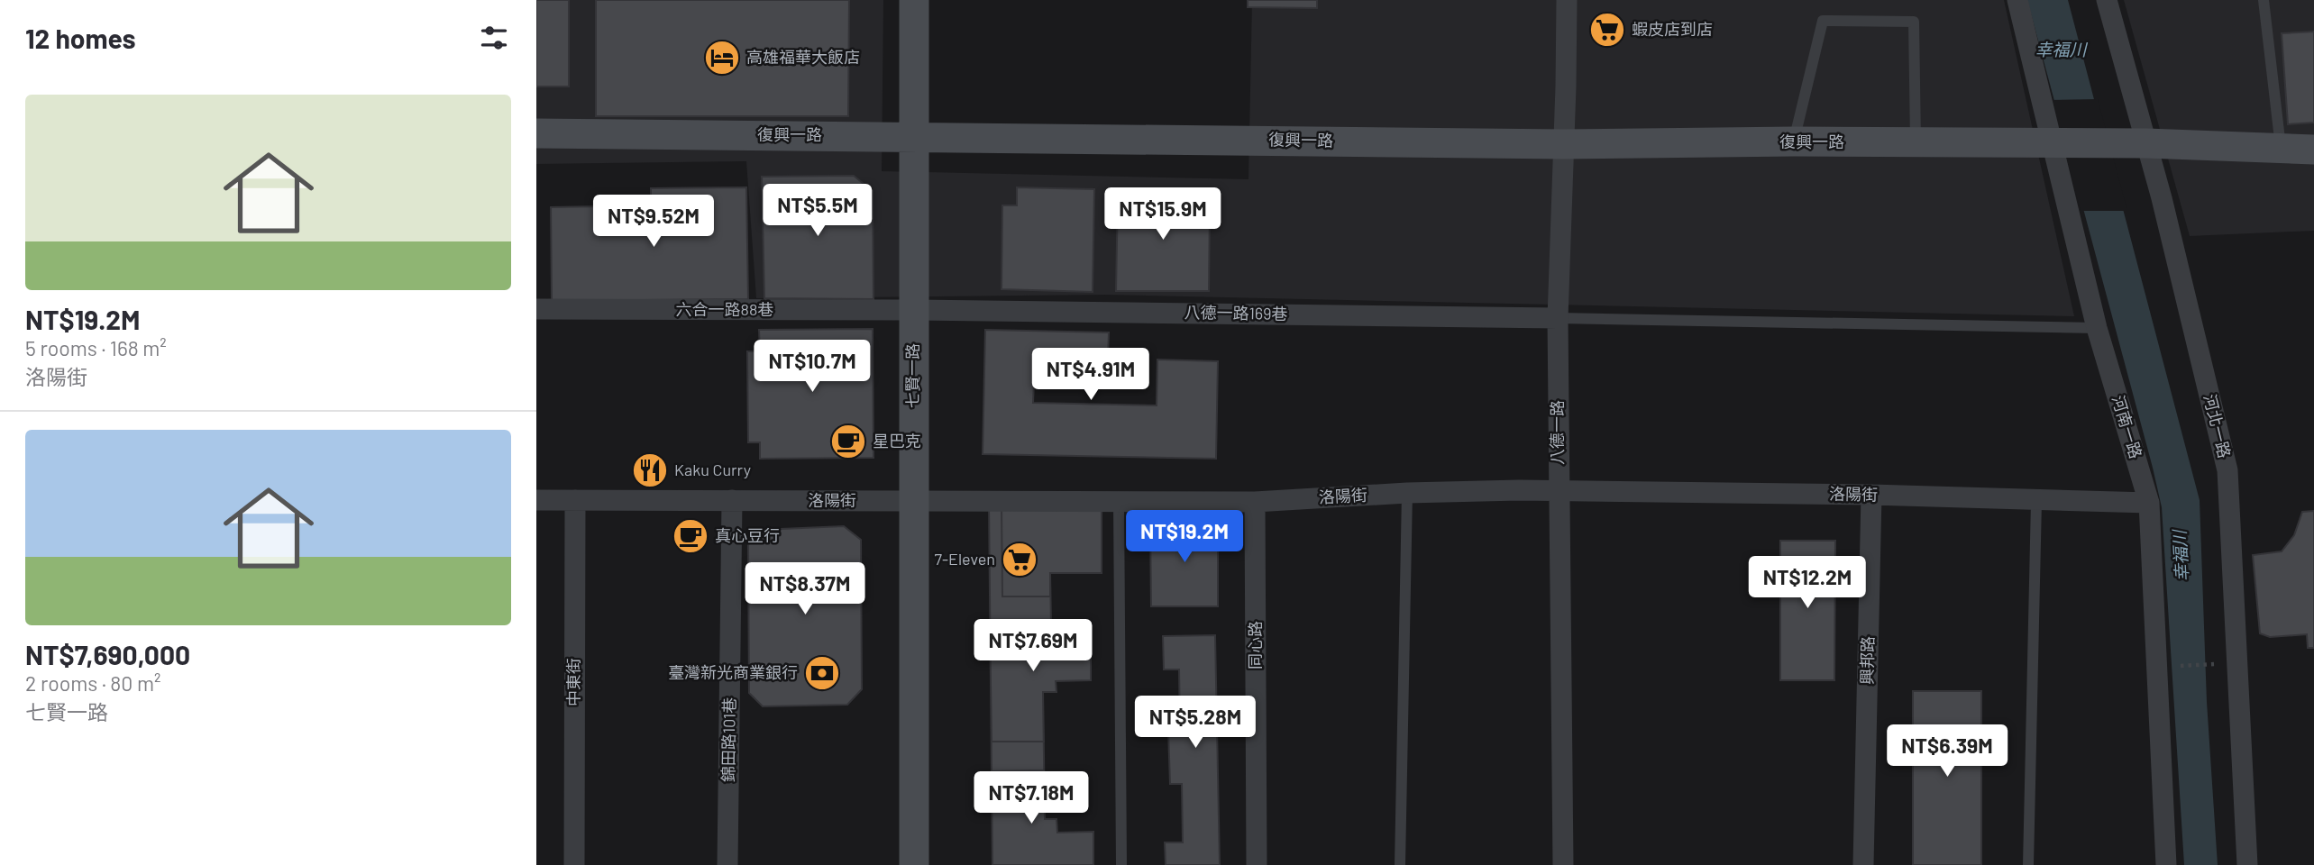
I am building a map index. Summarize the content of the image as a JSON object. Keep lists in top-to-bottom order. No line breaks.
{"streets":{"street":["復興一路","六合一路88巷","八德一路169巷","七賢一路","河北一路","河南一路","八德一路","洛陽街","同心路","興邦路","中東街","錦田路101巷"]},"crossings":[["復興一路","七賢一路"],["復興一路","河北一路"],["復興一路","河南一路"],["復興一路","八德一路"],["六合一路88巷","八德一路169巷"],["六合一路88巷","七賢一路"],["八德一路169巷","七賢一路"],["八德一路169巷","八德一路"],["七賢一路","洛陽街"],["河南一路","洛陽街"],["八德一路","洛陽街"],["洛陽街","同心路"],["洛陽街","興邦路"],["洛陽街","中東街"],["洛陽街","錦田路101巷"]],"water":["幸福川"],"places":{"supermarket":["蝦皮店到店","7-Eleven"],"hotel":["高雄福華大飯店"],"cafe":["星巴克","真心豆行"],"restaurant":["Kaku Curry"],"bank":["臺灣新光商業銀行"]},"page":{"heading":"12 homes","list":[{"name":"NT$19.2M","note":"5 rooms · 168 m² · 洛陽街"},{"name":"NT$7,690,000","note":"2 rooms · 80 m² · 七賢一路"}],"price":["NT$5.5M","NT$15.9M","NT$9.52M","NT$10.7M","NT$4.91M","NT$19.2M","NT$12.2M","NT$8.37M","NT$7.69M","NT$5.28M","NT$6.39M","NT$7.18M"]}}
